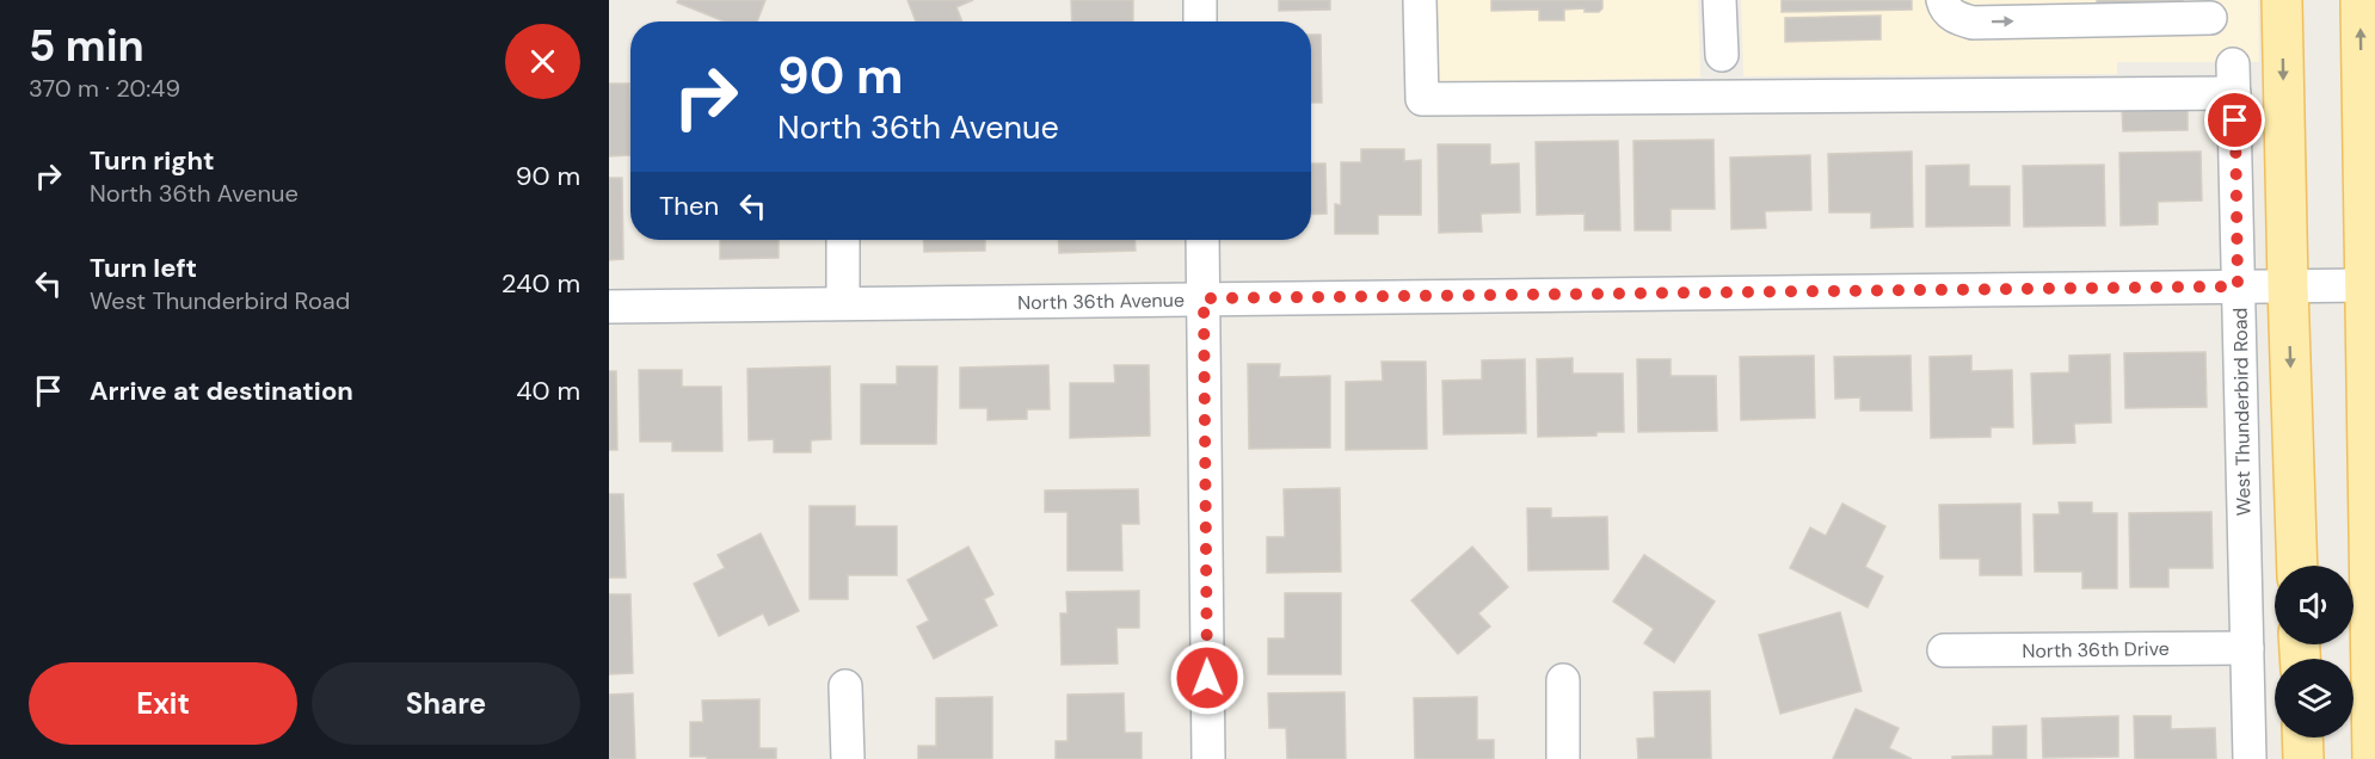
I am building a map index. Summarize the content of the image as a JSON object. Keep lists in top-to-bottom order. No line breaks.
{"streets":{"street":["North 36th Avenue","West Thunderbird Road","North 36th Drive"]},"crossings":[["North 36th Avenue","West Thunderbird Road"],["West Thunderbird Road","North 36th Drive"]],"page":{"heading":["5 min","370 m · 20:49"],"turn":["90 m","North 36th Avenue"],"list":[{"name":"Turn right","note":"North 36th Avenue","value":"90 m"},{"name":"Turn left","note":"West Thunderbird Road","value":"240 m"},{"name":"Arrive at destination","value":"40 m"}],"then":"Then","buttons":["Exit","Share"]}}
